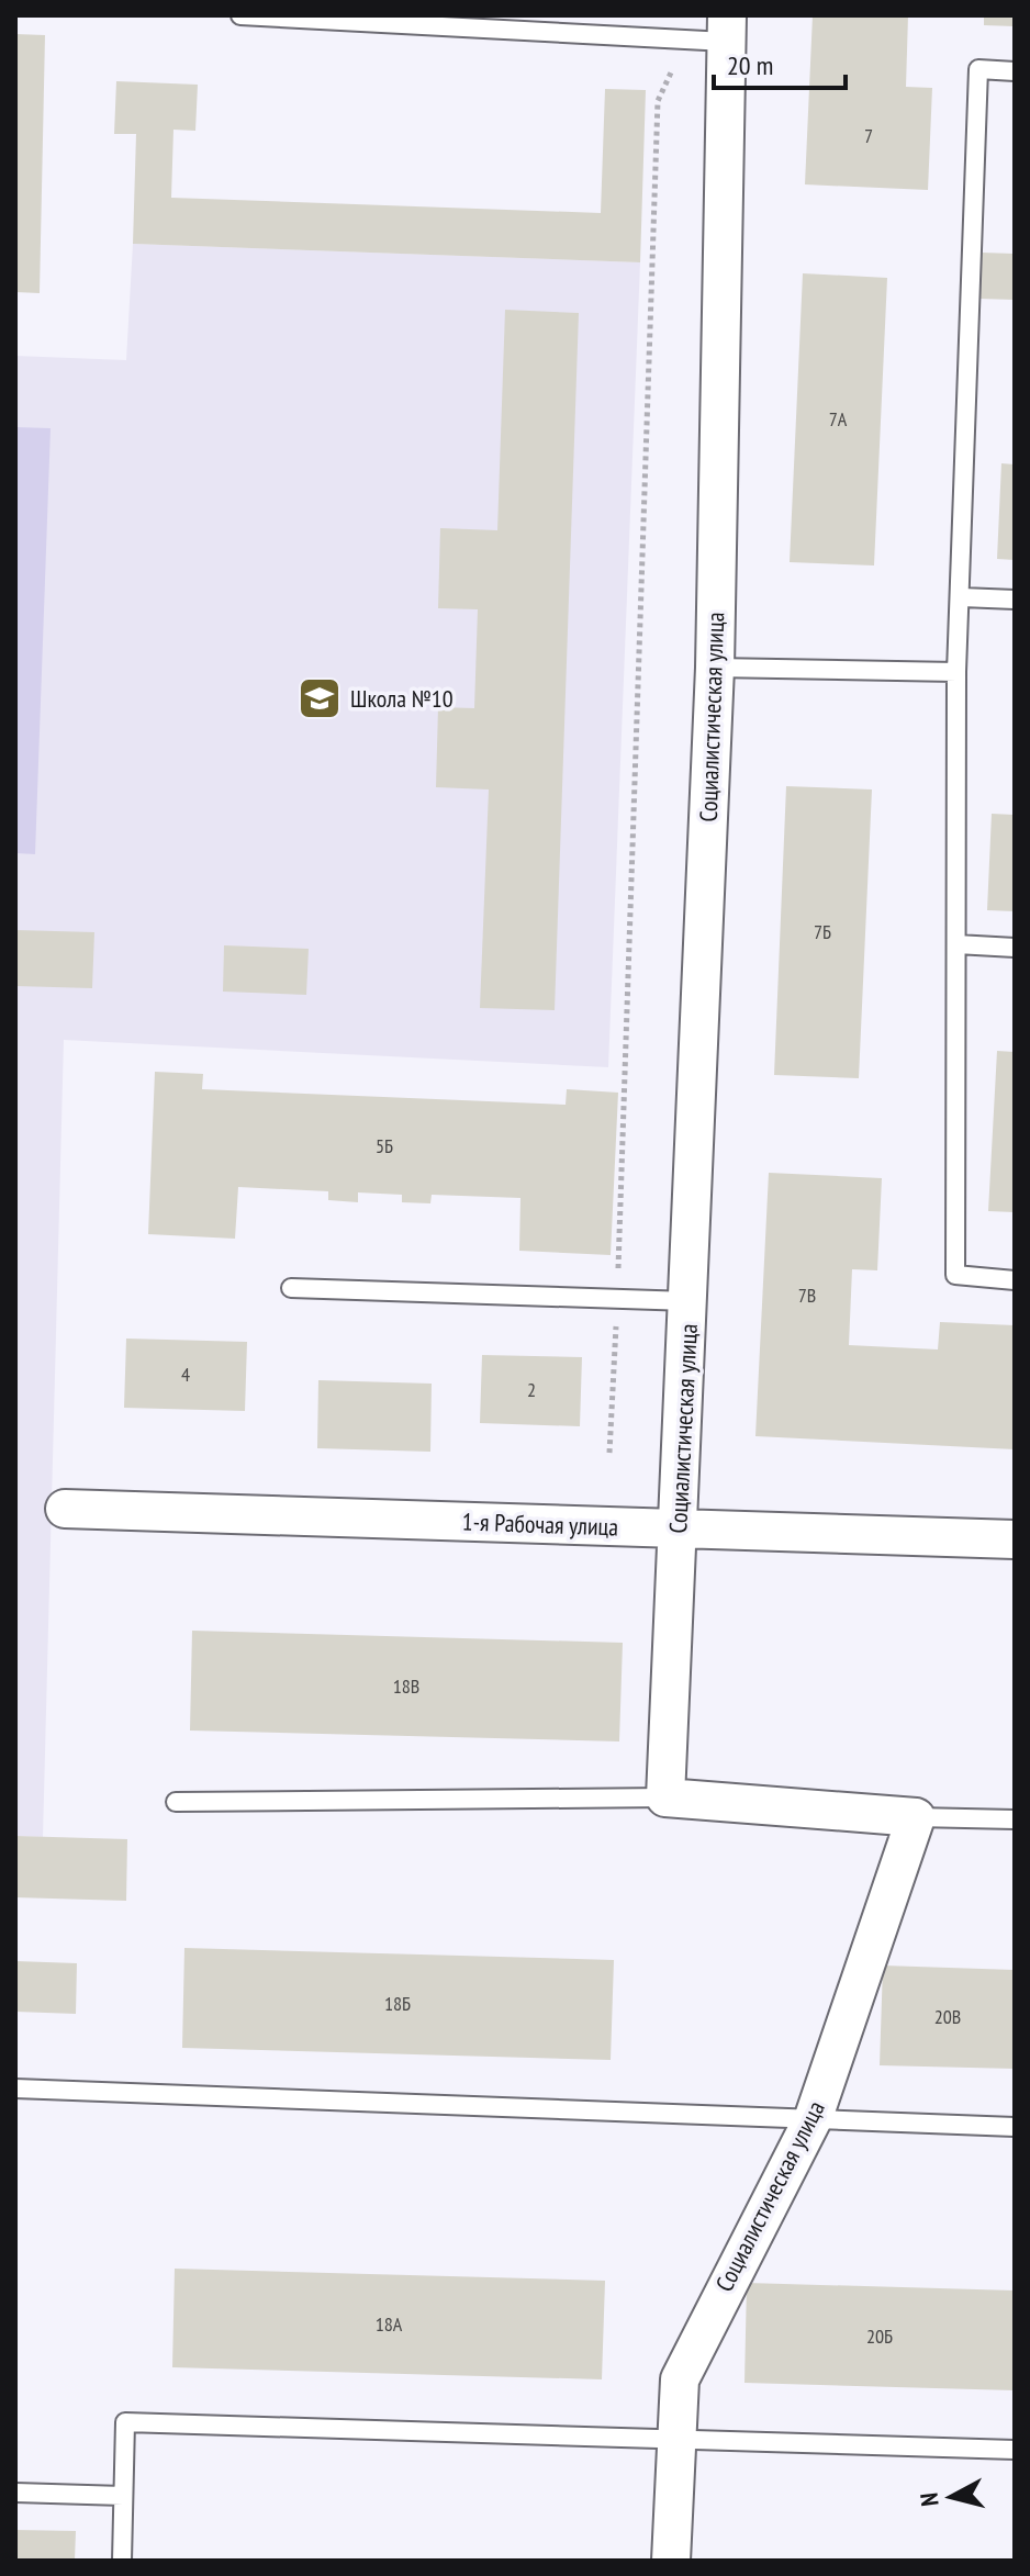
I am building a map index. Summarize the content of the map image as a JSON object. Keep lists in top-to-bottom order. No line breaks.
{"streets":{"street":["Социалистическая улица","1-я Рабочая улица"]},"crossings":[["Социалистическая улица","1-я Рабочая улица"]],"places":{"school or university":["Школа №10"]},"house_numbers":["7","7А","7Б","5Б","7В","4","2","18В","18Б","20В","18А","20Б"],"scale_bar":"20 m","north":"left"}
